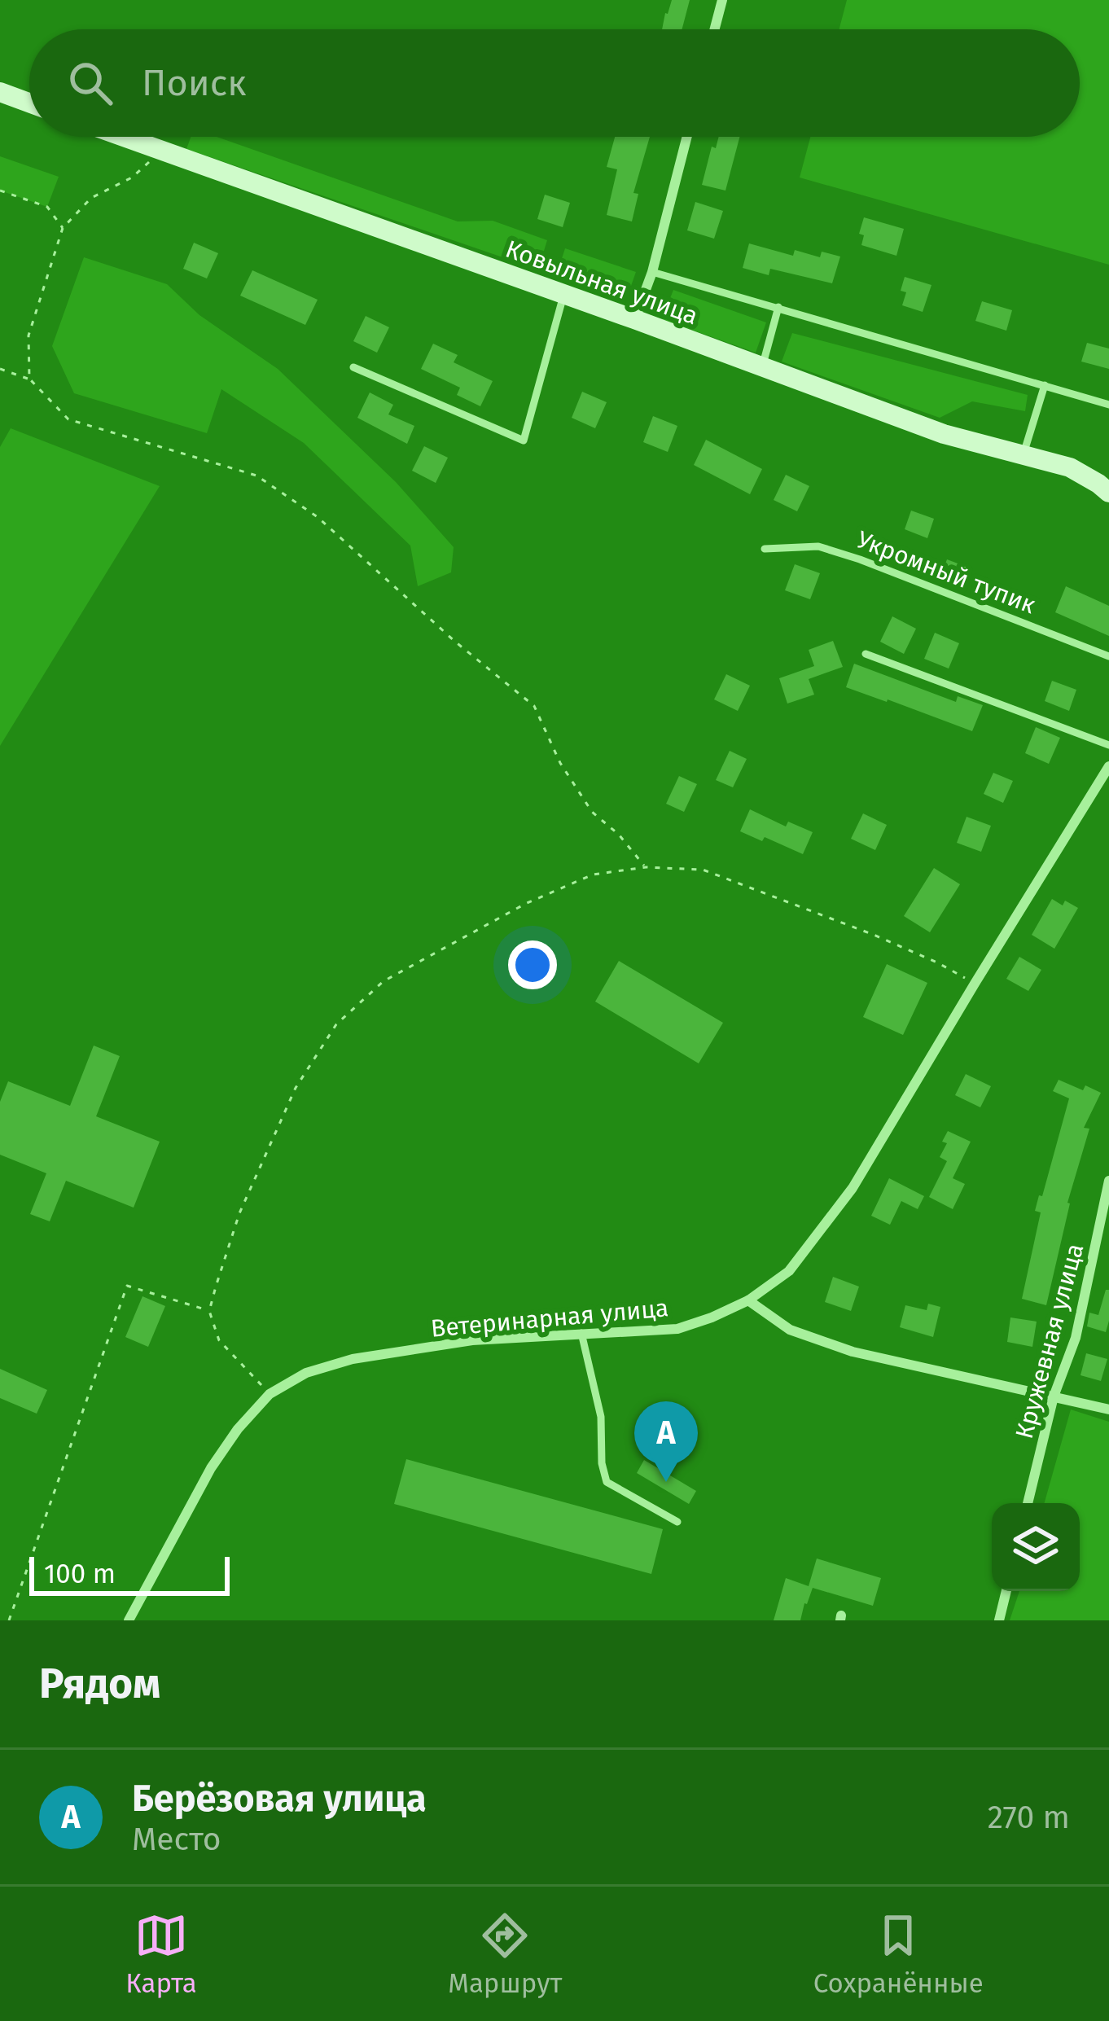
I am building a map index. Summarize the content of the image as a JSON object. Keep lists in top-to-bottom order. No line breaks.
{"streets":{"street":["Ковыльная улица","Ветеринарная улица","Кружевная улица"],"lane":["Укромный тупик"]},"scale_bar":"100 m","page":{"search":"Поиск","pins":"A","scale":"100 m","heading":"Рядом","list":[{"mark":"A","name":"Берёзовая улица","note":"Место","value":"270 m"}],"nav":["Карта","Маршрут","Сохранённые"]}}
